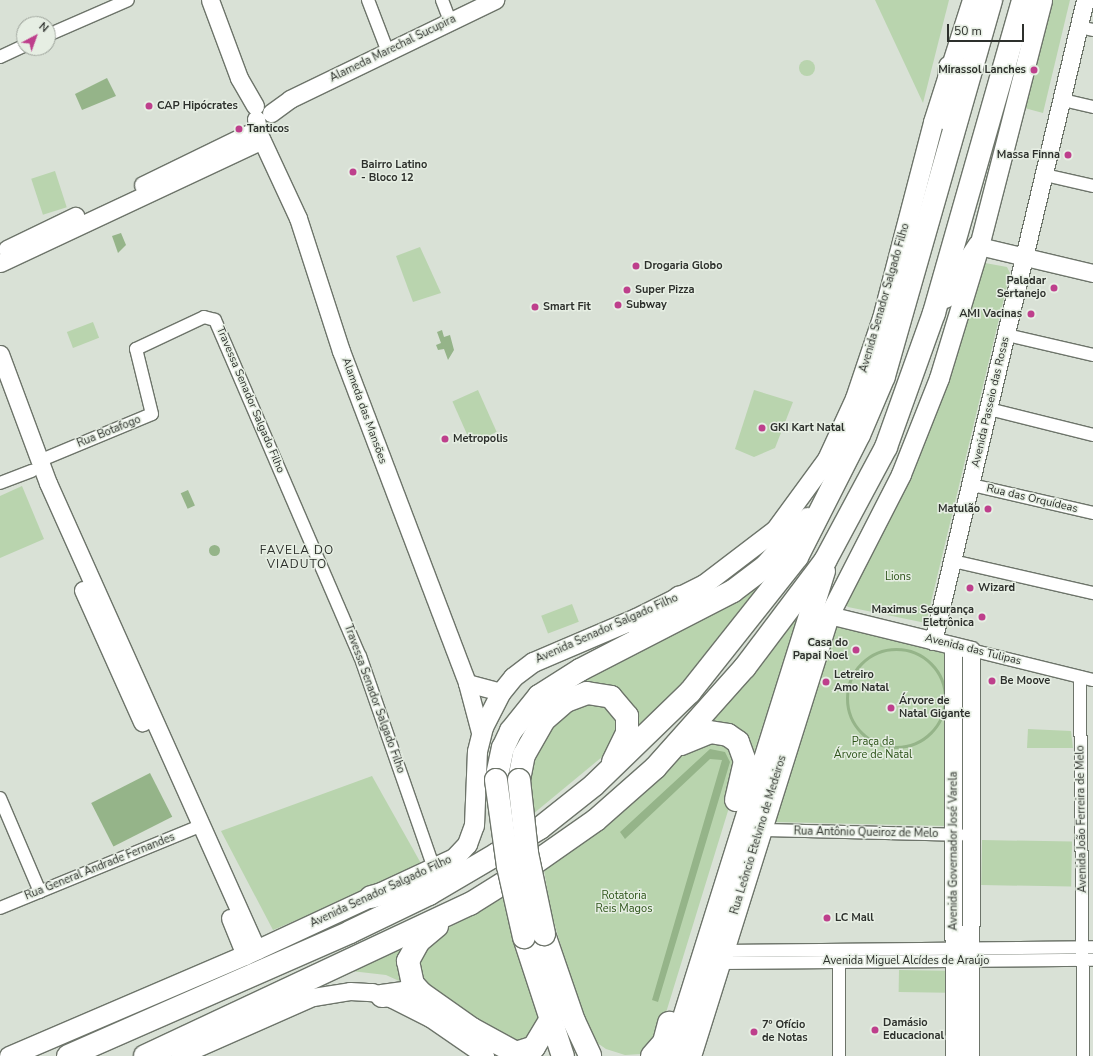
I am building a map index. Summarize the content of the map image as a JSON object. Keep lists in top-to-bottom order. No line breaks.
{"streets":{"highway":["Avenida Senador Salgado Filho"],"main road":["Rua Leôncio Etelvino de Medeiros"],"street":["Alameda Marechal Sucupira","Travessa Senador Salgado Filho","Avenida Passeio das Rosas","Alameda das Mansões","Rua Botafogo","Rua das Orquídeas","Avenida das Tulipas","Avenida João Ferreira de Melo","Rua Antônio Queiroz de Melo","Avenida Governador José Varela","Rua General Andrade Fernandes","Avenida Miguel Alcídes de Araújo"]},"crossings":[["Alameda Marechal Sucupira","Alameda das Mansões"],["Avenida Senador Salgado Filho","Travessa Senador Salgado Filho"],["Avenida Senador Salgado Filho","Alameda das Mansões"],["Travessa Senador Salgado Filho","Rua Botafogo"],["Avenida Passeio das Rosas","Rua das Orquídeas"],["Avenida Passeio das Rosas","Avenida das Tulipas"],["Avenida das Tulipas","Avenida João Ferreira de Melo"],["Avenida das Tulipas","Rua Leôncio Etelvino de Medeiros"],["Avenida das Tulipas","Avenida Governador José Varela"],["Avenida João Ferreira de Melo","Avenida Miguel Alcídes de Araújo"],["Rua Antônio Queiroz de Melo","Rua Leôncio Etelvino de Medeiros"],["Rua Antônio Queiroz de Melo","Avenida Governador José Varela"],["Rua Leôncio Etelvino de Medeiros","Avenida Miguel Alcídes de Araújo"],["Avenida Governador José Varela","Avenida Miguel Alcídes de Araújo"]],"districts":["FAVELA DO VIADUTO"],"parks":["Lions","Praça da Árvore de Natal","Rotatoria Reis Magos"],"places":["Mirassol Lanches","CAP Hipócrates","Tanticos","Massa Finna","Bairro Latino - Bloco 12","Drogaria Globo","Paladar Sertanejo","Super Pizza","Subway","Smart Fit","AMI Vacinas","GKI Kart Natal","Metropolis","Matulão","Wizard","Maximus Segurança Eletrônica","Casa do Papai Noel","Be Moove","Letreiro Amo Natal","Árvore de Natal Gigante","LC Mall","Damásio Educacional","7º Ofício de Notas"],"scale_bar":"50 m","north":"top right"}
